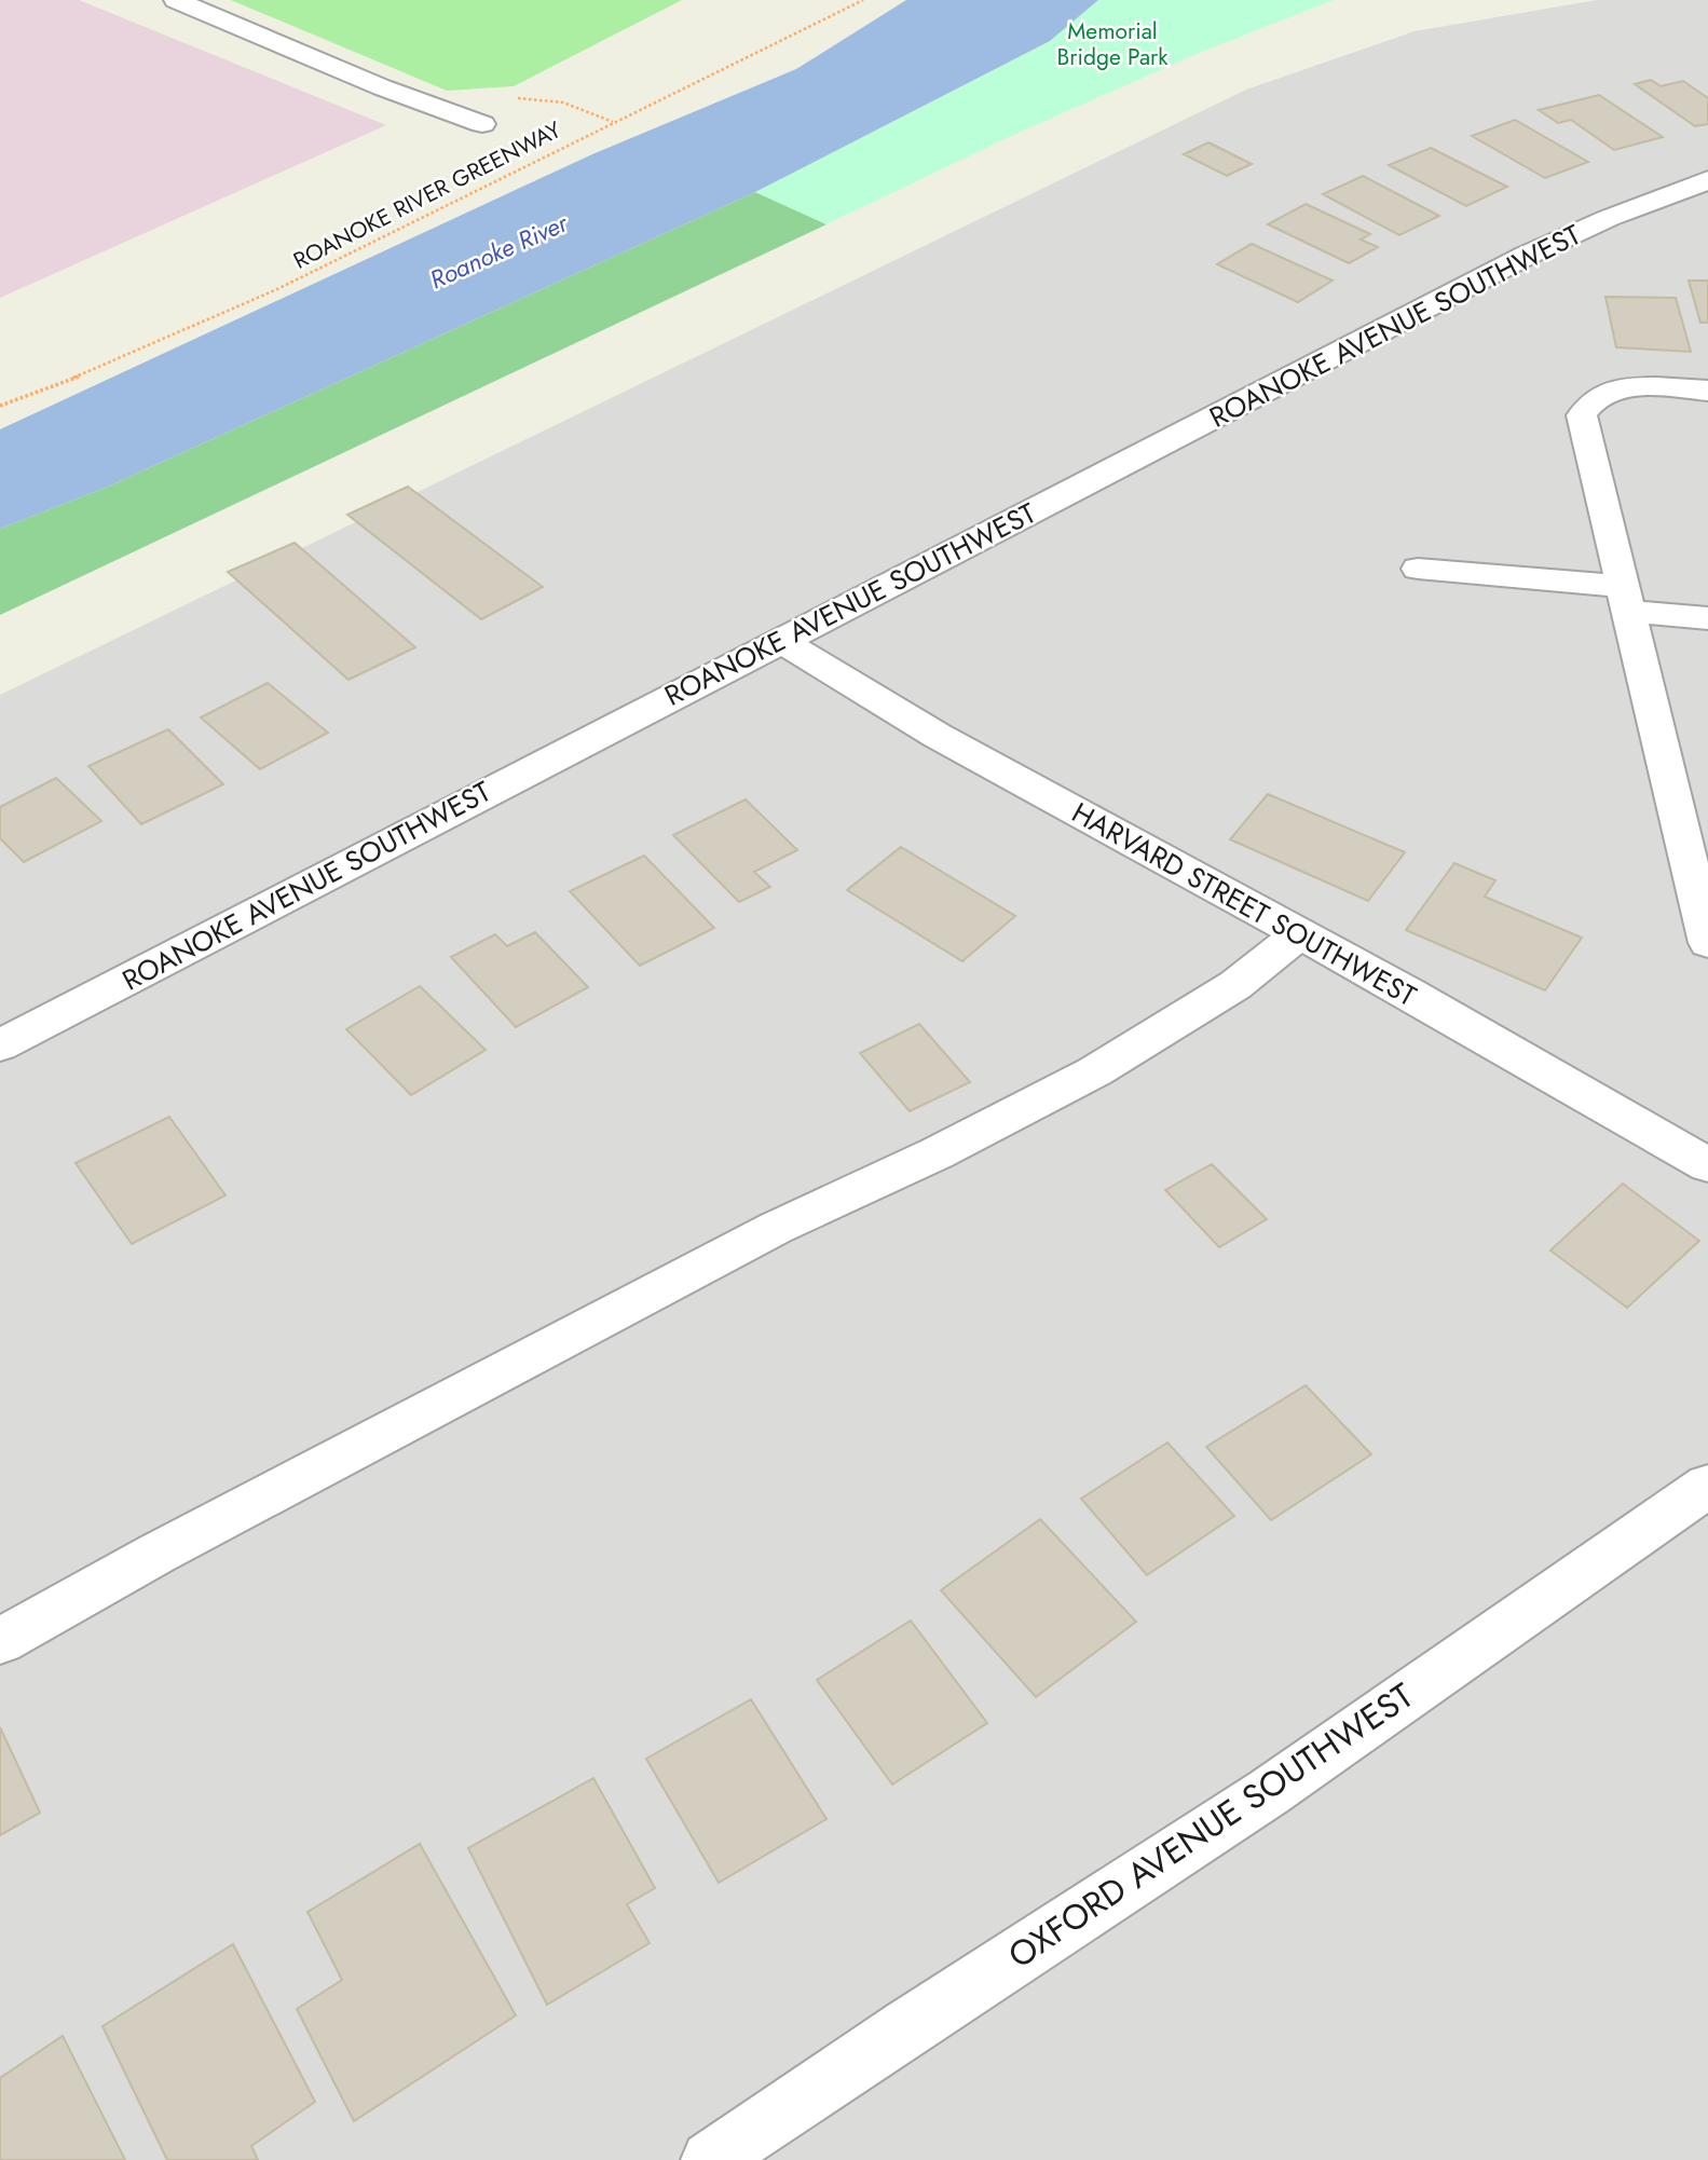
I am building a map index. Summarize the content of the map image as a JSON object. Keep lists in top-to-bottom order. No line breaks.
{"streets":{"street":["ROANOKE AVENUE SOUTHWEST","HARVARD STREET SOUTHWEST","OXFORD AVENUE SOUTHWEST"],"path":["ROANOKE RIVER GREENWAY"]},"crossings":[["ROANOKE AVENUE SOUTHWEST","HARVARD STREET SOUTHWEST"]],"water":["Roanoke River"],"parks":["Memorial Bridge Park"]}
